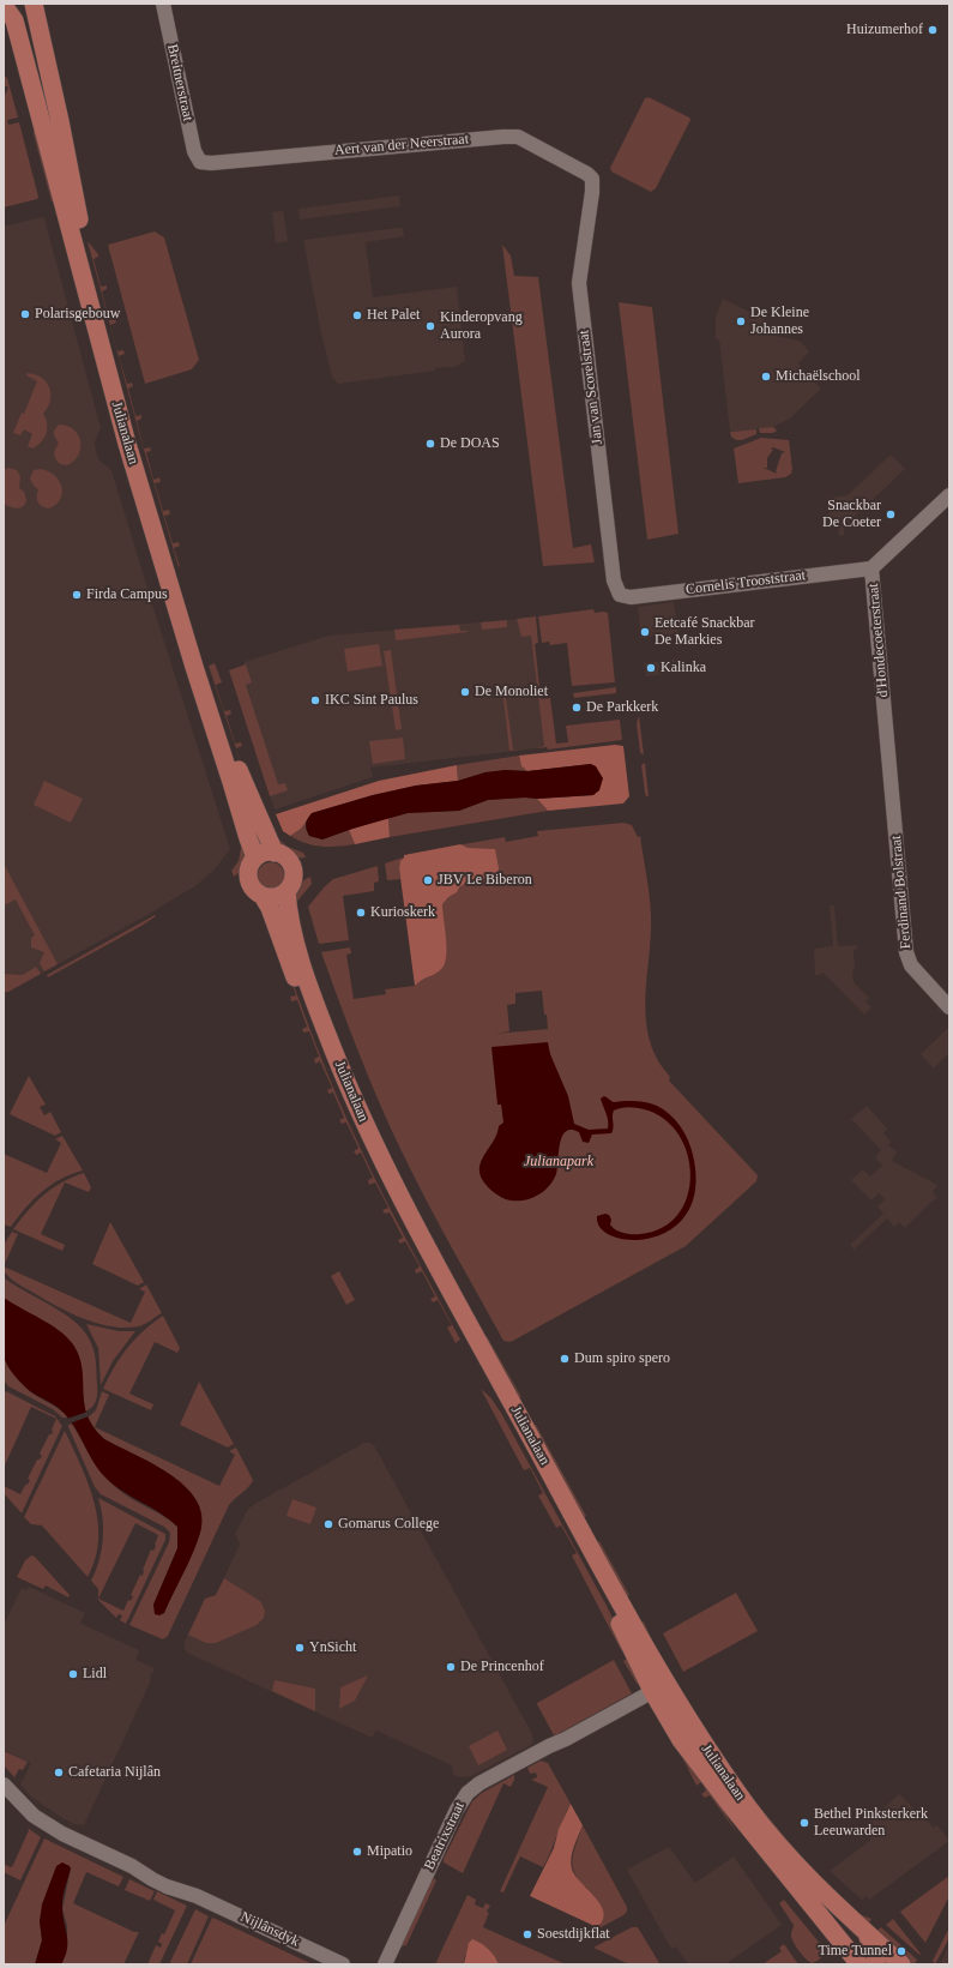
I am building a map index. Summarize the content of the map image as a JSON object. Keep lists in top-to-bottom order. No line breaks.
{"streets":{"main road":["Julianalaan"],"street":["Breitnerstraat","Aert van der Neerstraat","Jan van Scorelstraat","Cornelis Trooststraat","d'Hondecoeterstraat","Ferdinand Bolstraat","Beatrixstraat","Nijlânsdyk"]},"crossings":[["Breitnerstraat","Aert van der Neerstraat"],["Aert van der Neerstraat","Jan van Scorelstraat"],["Jan van Scorelstraat","Cornelis Trooststraat"],["Julianalaan","Beatrixstraat"],["Cornelis Trooststraat","d'Hondecoeterstraat"],["d'Hondecoeterstraat","Ferdinand Bolstraat"]],"parks":["Julianapark"],"places":["Huizumerhof","Polarisgebouw","Het Palet","De Kleine Johannes","Kinderopvang Aurora","Michaëlschool","De DOAS","Snackbar De Coeter","Firda Campus","Eetcafé Snackbar De Markies","Kalinka","De Monoliet","IKC Sint Paulus","De Parkkerk","JBV Le Biberon","Kurioskerk","Dum spiro spero","Gomarus College","YnSicht","De Princenhof","Lidl","Cafetaria Nijlân","Bethel Pinksterkerk Leeuwarden","Mipatio","Soestdijkflat","Time Tunnel"]}
